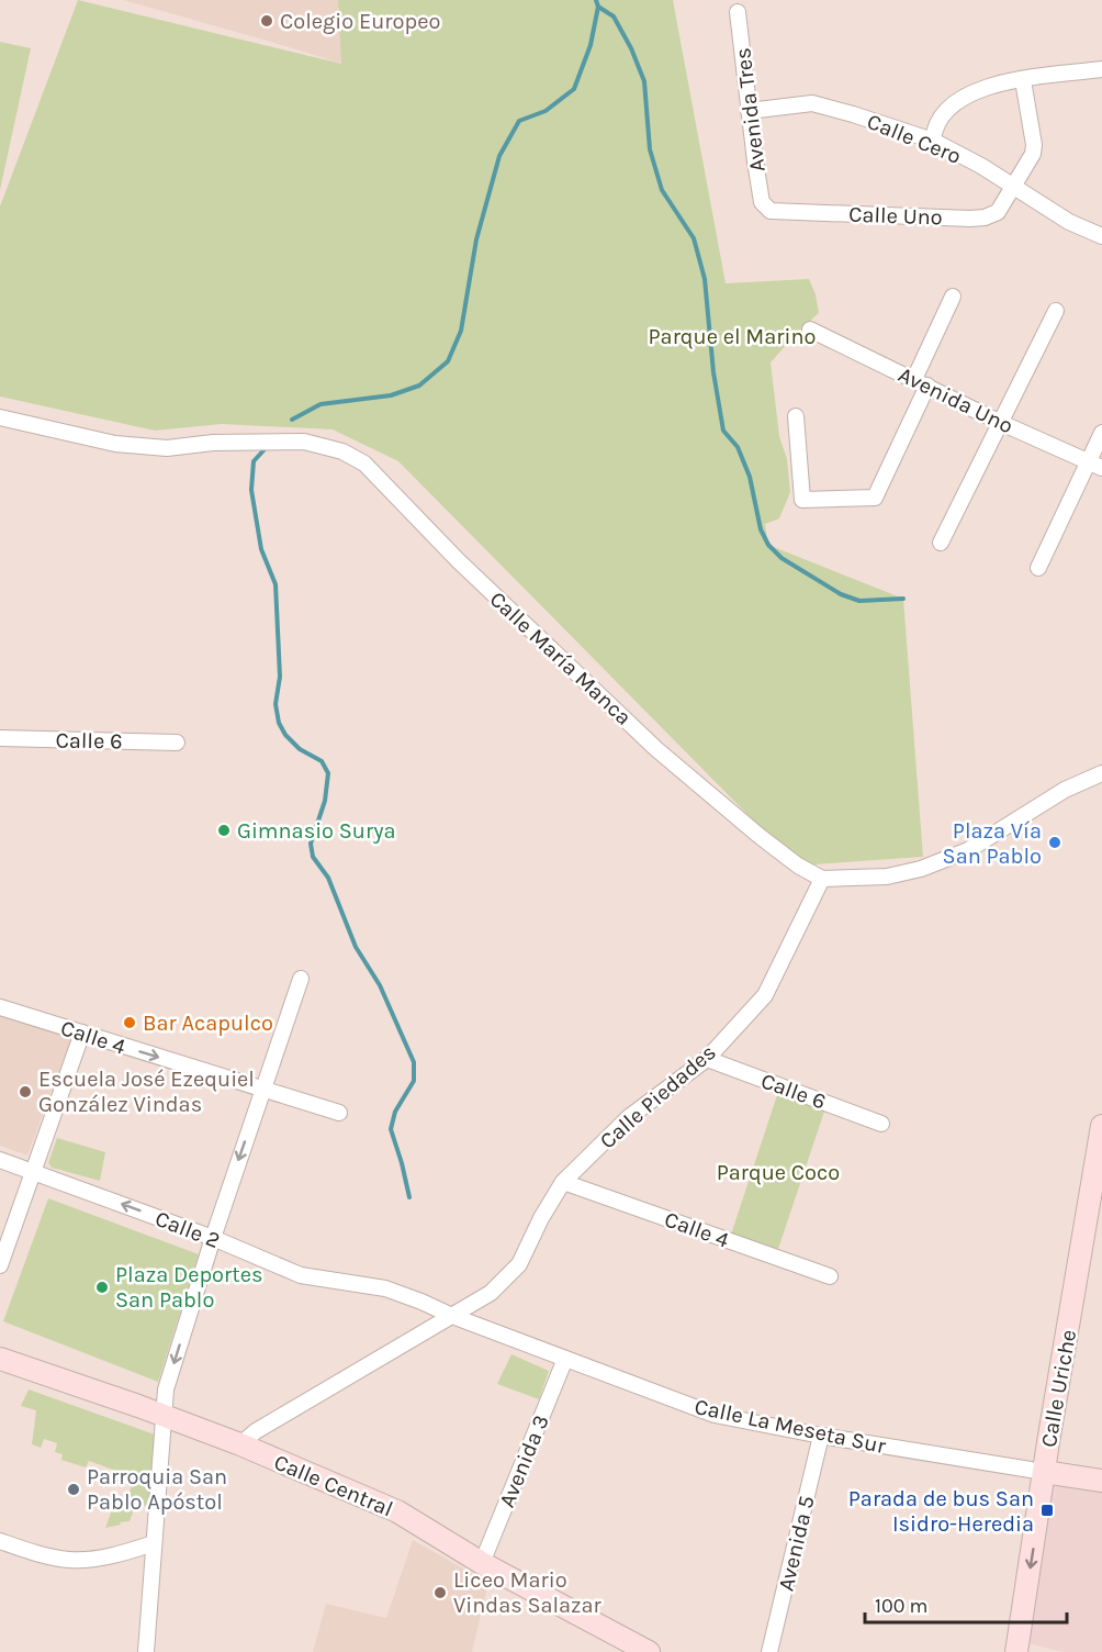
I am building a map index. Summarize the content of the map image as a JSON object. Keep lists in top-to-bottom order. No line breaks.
{"streets":{"main road":["Calle Uriche","Calle La Meseta Sur","Calle Central"],"street":["Avenida Tres","Calle Cero","Calle Uno","Avenida Uno","Calle María Manca","Calle 6","Calle 4","Calle Piedades","Calle 2","Avenida 3","Avenida 5"]},"crossings":[["Avenida Tres","Calle Cero"],["Avenida Tres","Calle Uno"],["Calle Cero","Calle Uno"],["Calle María Manca","Calle Piedades"],["Calle 6","Calle Piedades"],["Calle 4","Calle Piedades"],["Calle Piedades","Calle 2"],["Calle Piedades","Calle La Meseta Sur"],["Calle Piedades","Calle Central"],["Calle 2","Calle La Meseta Sur"],["Calle Uriche","Calle La Meseta Sur"],["Calle La Meseta Sur","Avenida 3"],["Calle La Meseta Sur","Avenida 5"],["Avenida 3","Calle Central"]],"one_way":["Calle 2"],"parks":["Parque el Marino","Parque Coco"],"places":{"other":["Colegio Europeo","Gimnasio Surya","Plaza Vía San Pablo","Bar Acapulco","Escuela José Ezequiel González Vindas","Plaza Deportes San Pablo","Parroquia San Pablo Apóstol","Liceo Mario Vindas Salazar"],"transit":["Parada de bus San Isidro-Heredia"]},"scale_bar":"100 m"}
